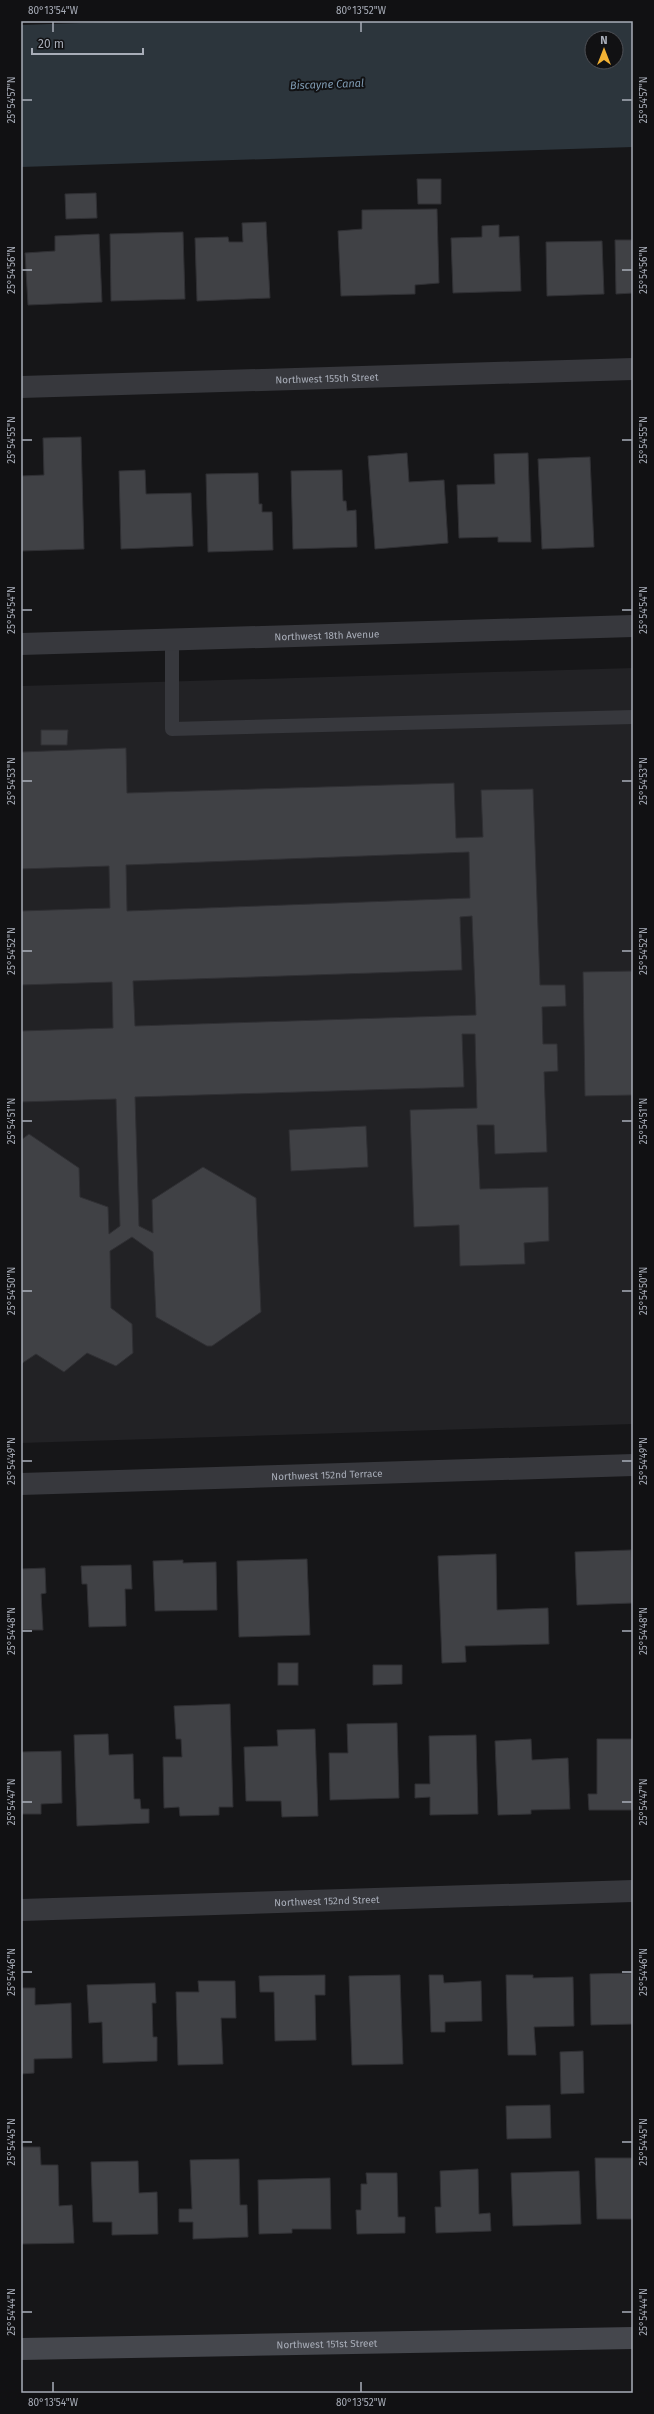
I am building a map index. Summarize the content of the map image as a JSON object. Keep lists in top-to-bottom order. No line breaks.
{"streets":{"street":["Northwest 155th Street","Northwest 18th Avenue","Northwest 152nd Terrace","Northwest 152nd Street","Northwest 151st Street"]},"water":["Biscayne Canal"],"scale_bar":"20 m","north":"top","coordinates":["80°13'54\"W","80°13'52\"W","25°54'57\"N","25°54'56\"N","25°54'55\"N","25°54'54\"N","25°54'53\"N","25°54'52\"N","25°54'51\"N","25°54'50\"N","25°54'49\"N","25°54'48\"N","25°54'47\"N","25°54'46\"N","25°54'45\"N","25°54'44\"N"]}
